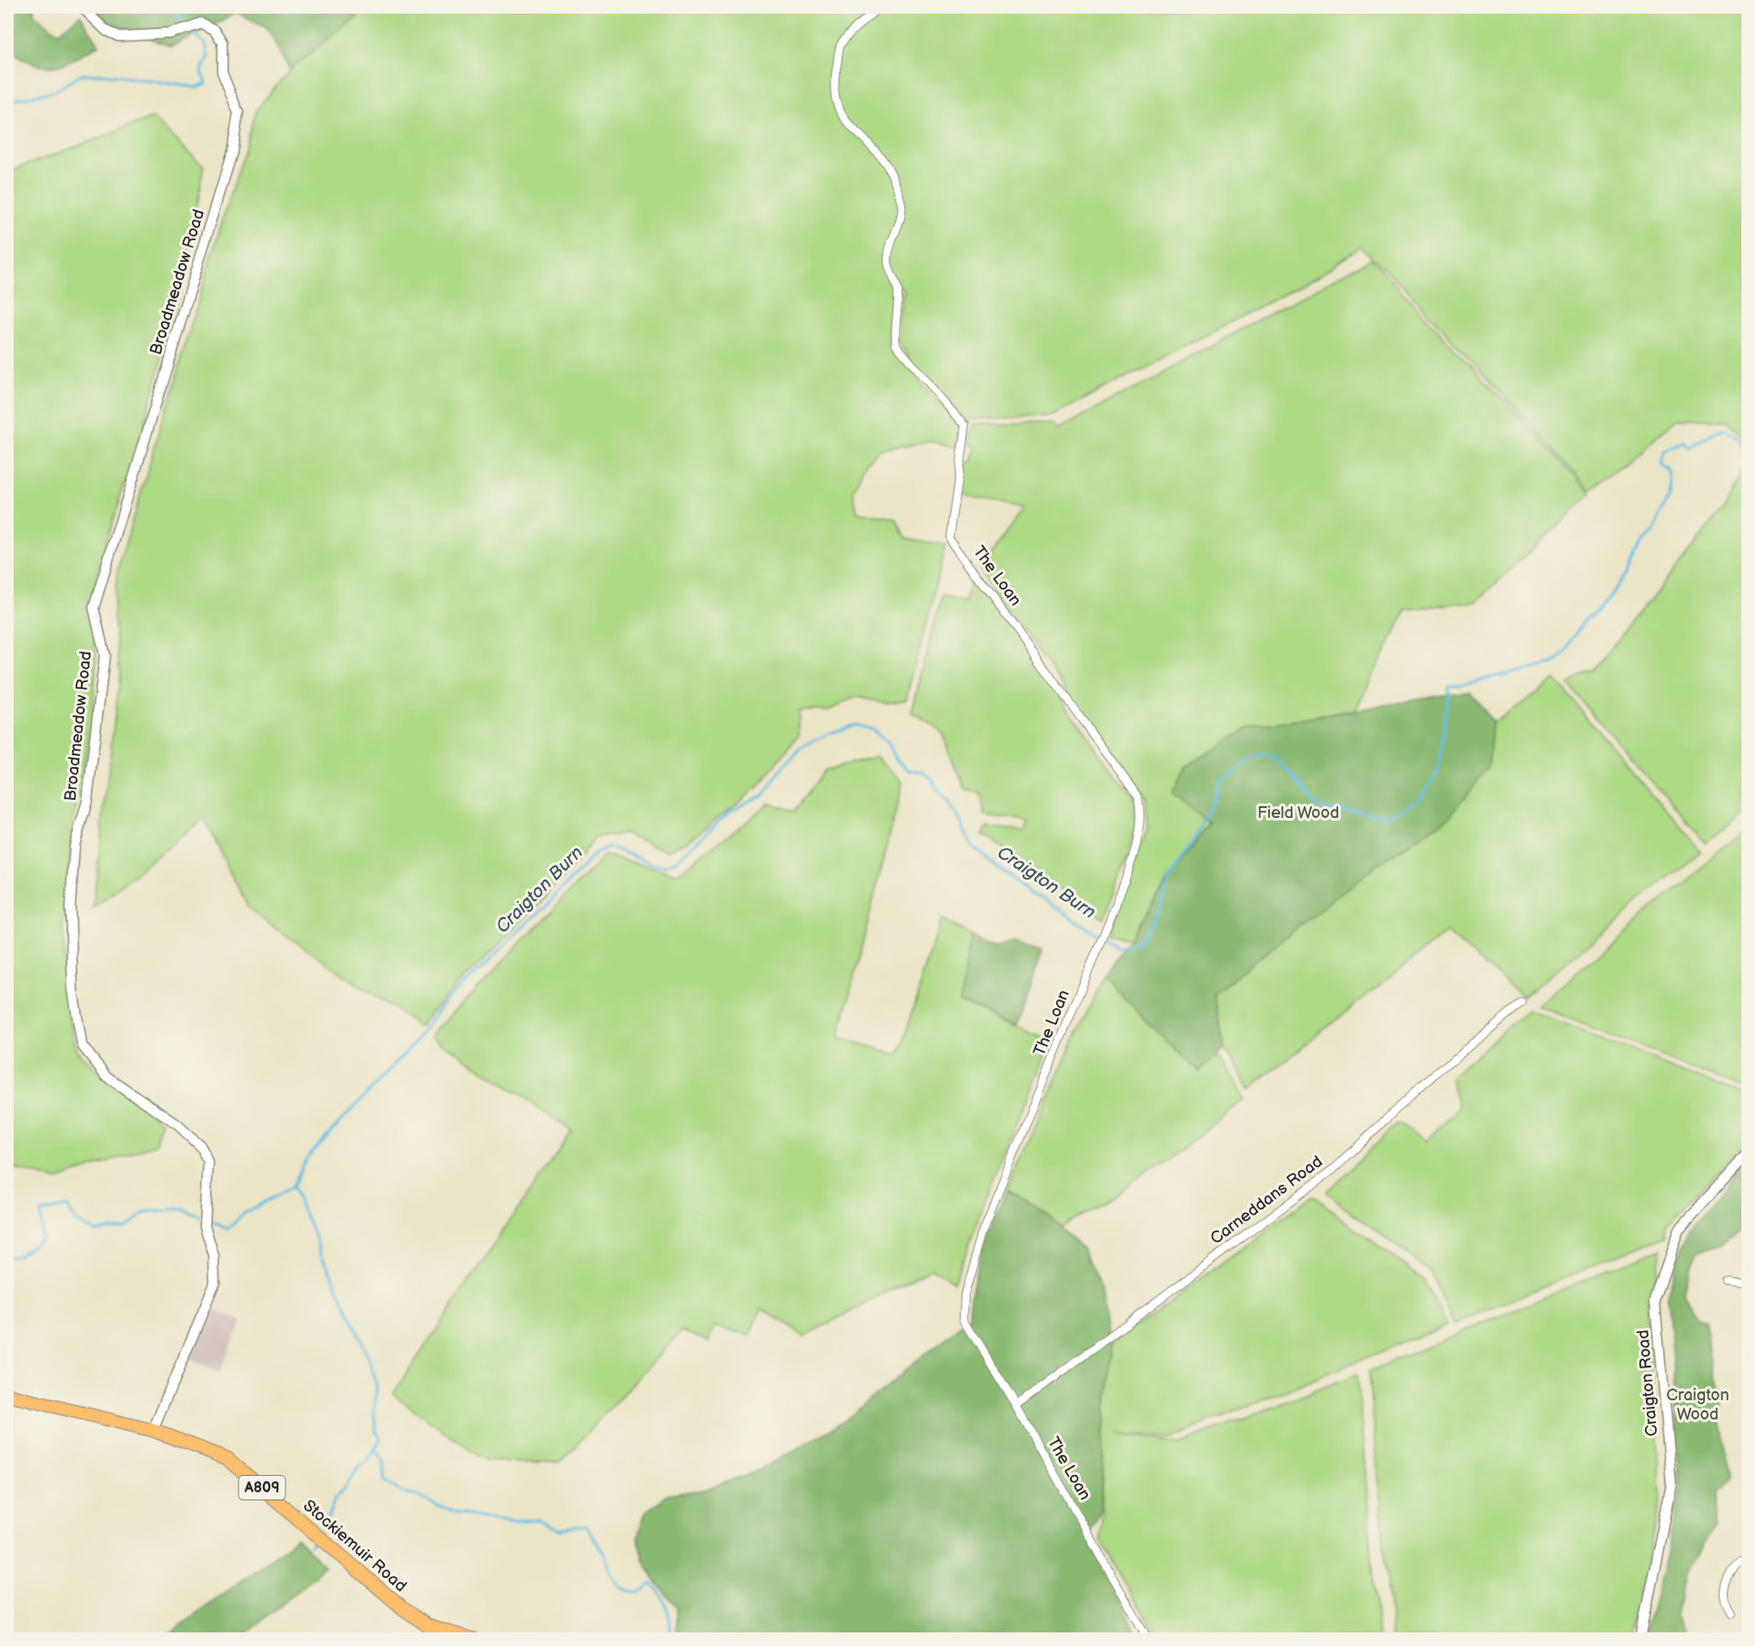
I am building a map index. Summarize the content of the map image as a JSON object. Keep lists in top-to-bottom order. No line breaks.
{"streets":{"main road":["A809","Stockiemuir Road"],"street":["Broadmeadow Road","The Loan","Carneddans Road","Craigton Road"]},"crossings":[["Broadmeadow Road","Stockiemuir Road"],["The Loan","Carneddans Road"]],"water":["Craigton Burn"],"parks":["Field Wood","Craigton Wood"]}
